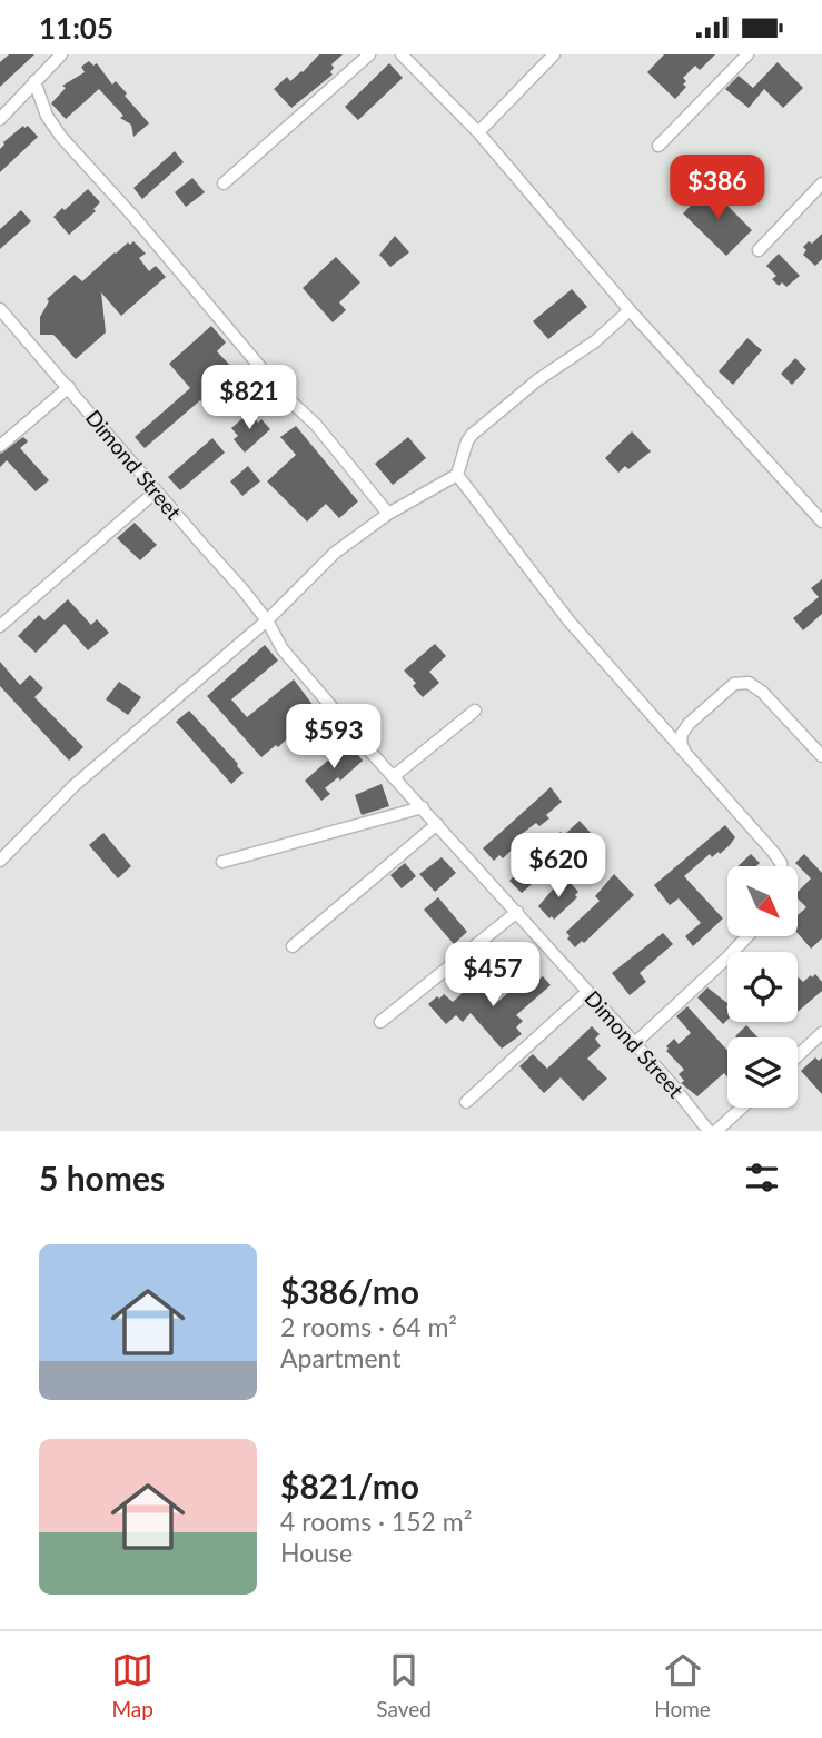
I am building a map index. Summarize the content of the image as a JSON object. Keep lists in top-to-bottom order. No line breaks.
{"streets":{"street":["Dimond Street"]},"north":"bottom right","page":{"status":"11:05","price":["$386","$821","$593","$620","$457"],"heading":"5 homes","list":[{"name":"$386/mo","note":"2 rooms · 64 m² · Apartment"},{"name":"$821/mo","note":"4 rooms · 152 m² · House"}],"tabs":["Map","Saved","Home"]}}
